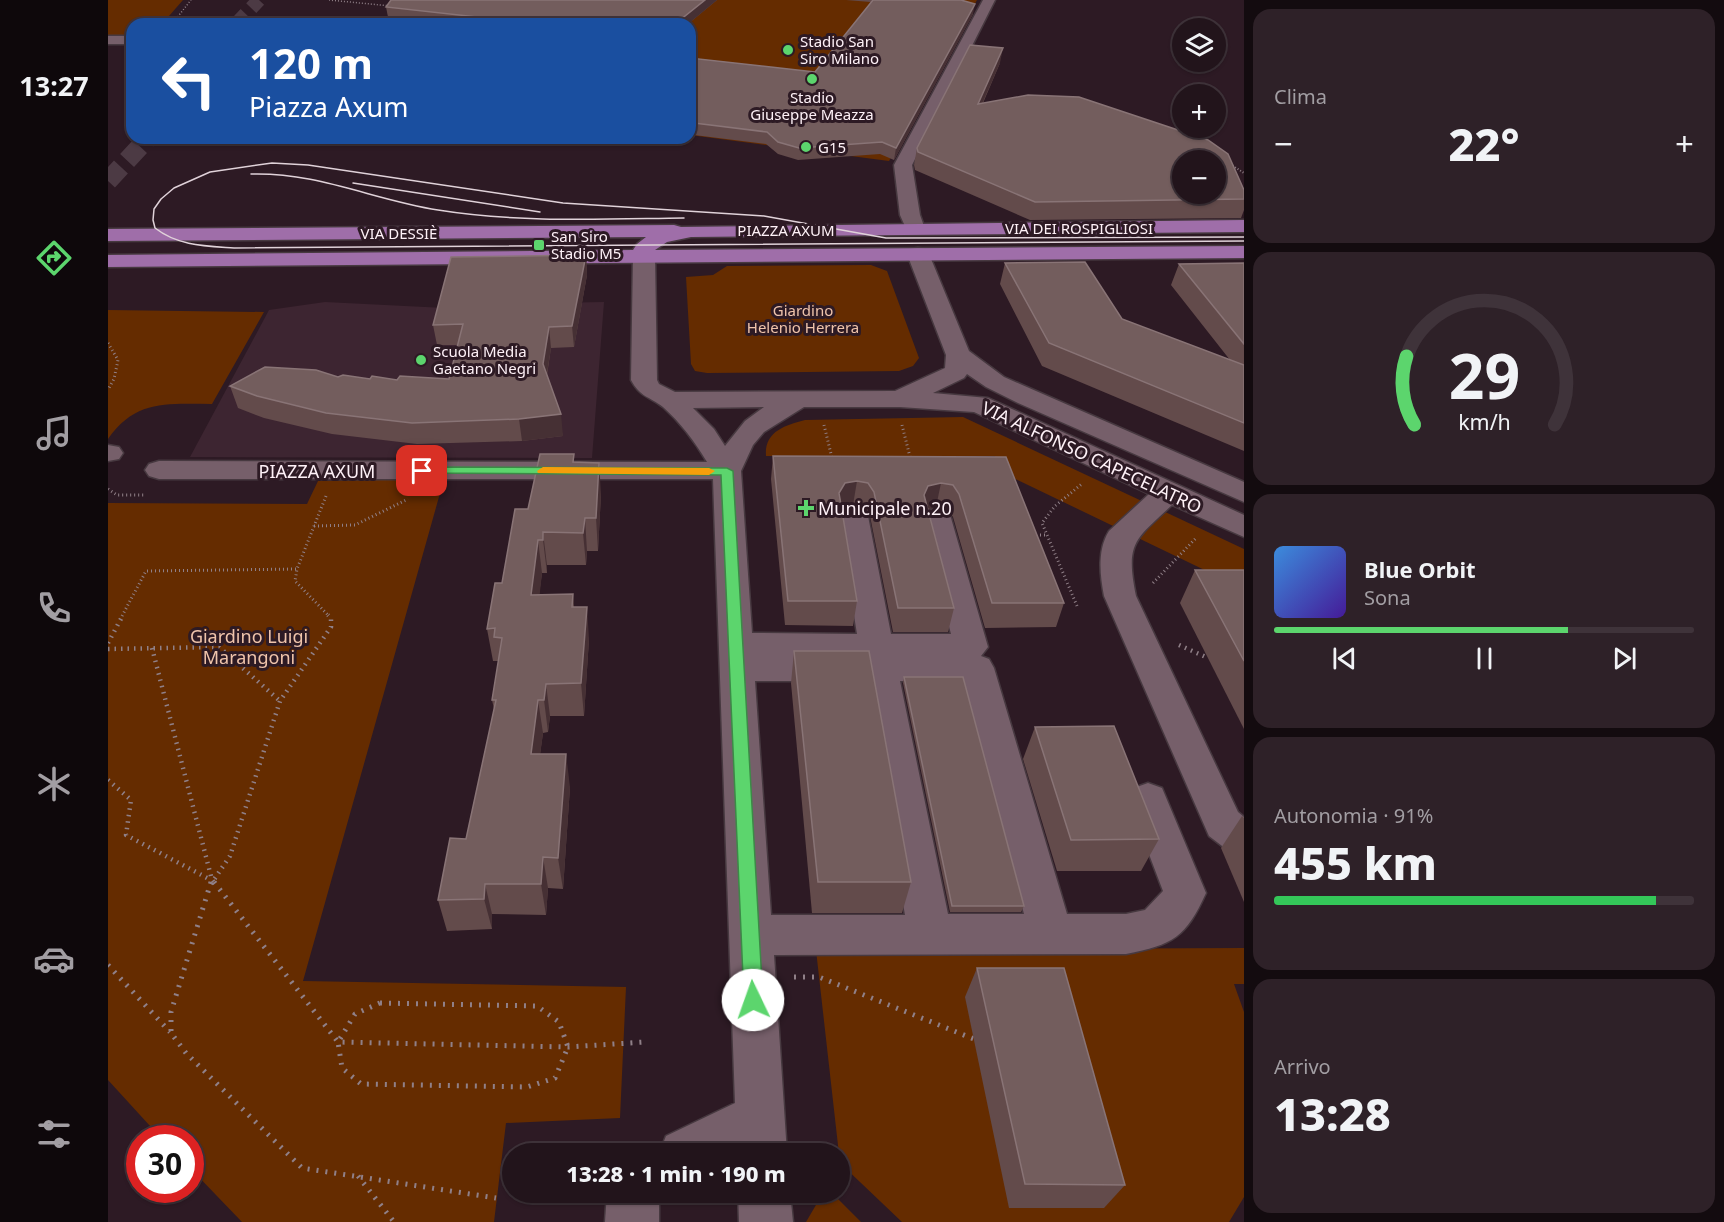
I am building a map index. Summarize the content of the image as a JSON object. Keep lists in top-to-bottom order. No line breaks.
{"streets":{"main road":["VIA DEI ROSPIGLIOSI","PIAZZA AXUM","VIA DESSIÈ"],"street":["VIA ALFONSO CAPECELATRO"]},"crossings":[["VIA DEI ROSPIGLIOSI","PIAZZA AXUM"],["PIAZZA AXUM","VIA DESSIÈ"]],"parks":["Giardino Helenio Herrera","Giardino Luigi Marangoni"],"places":{"other":["Stadio San Siro Milano","Stadio Giuseppe Meazza","G15","Scuola Media Gaetano Negri"],"transit":["San Siro Stadio M5"],"health":["Municipale n.20"]},"page":{"tabs":"13:27","tile":["Clima",["Autonomia · 91%","455 km"],["Arrivo","13:28"]],"map_buttons":["+","−"],"turn":["120 m","Piazza Axum"],"heat":["−","22°","+"],"song":["Blue Orbit","Sona"],"limit":"30","trip":"13:28 · 1 min · 190 m","gauge":["29","km/h"]}}
